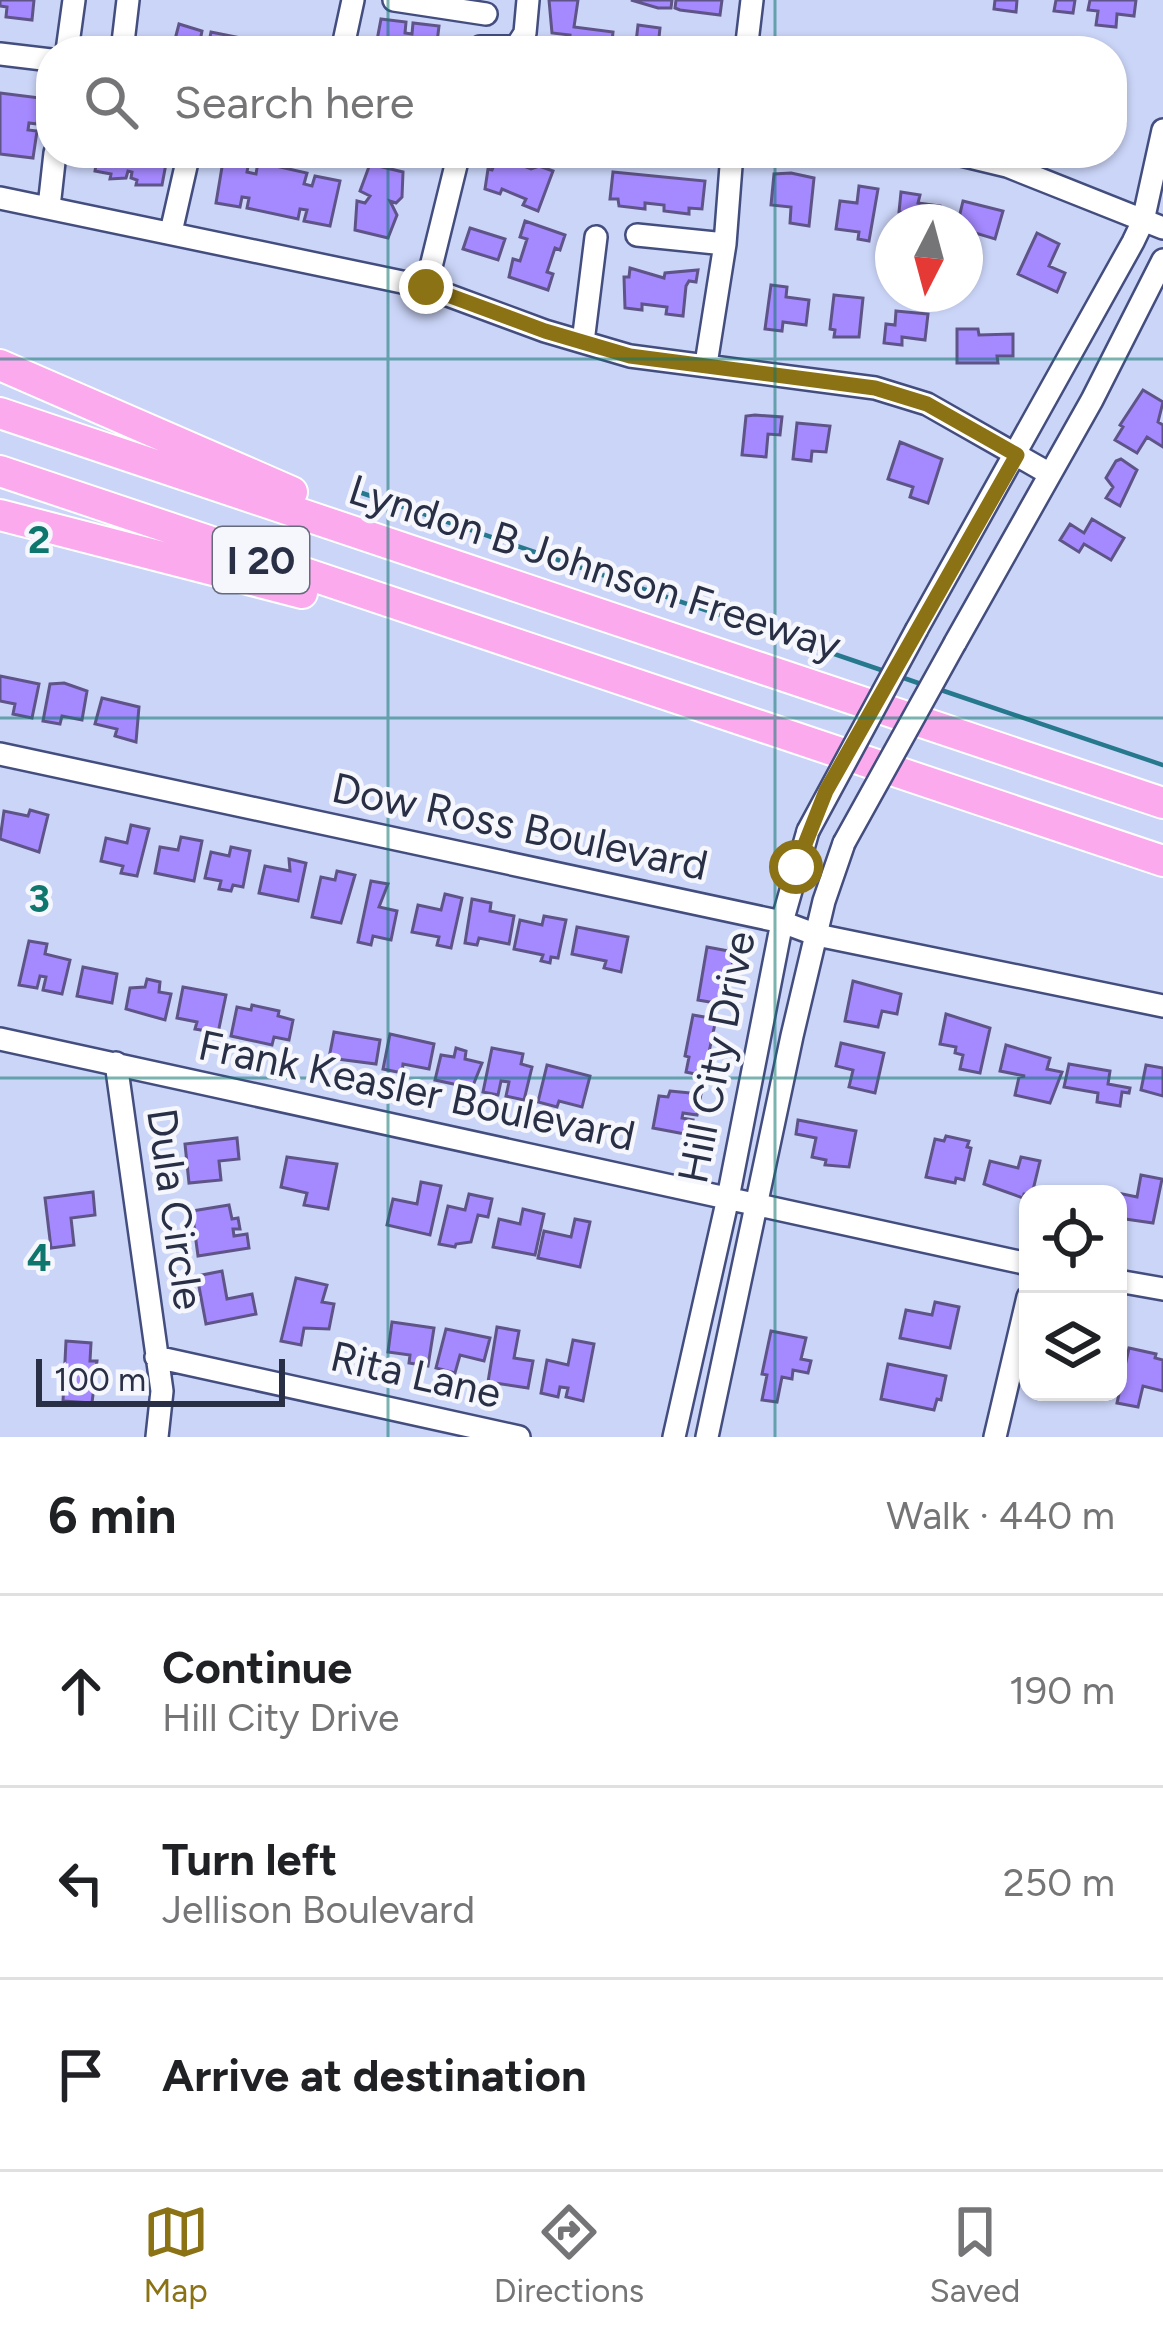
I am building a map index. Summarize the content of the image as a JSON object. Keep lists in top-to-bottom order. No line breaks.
{"streets":{"highway":["I 20","Lyndon B Johnson Freeway"],"street":["Dow Ross Boulevard","Hill City Drive","Frank Keasler Boulevard","Dula Circle","Rita Lane"]},"crossings":[["Dow Ross Boulevard","Hill City Drive"],["Hill City Drive","Frank Keasler Boulevard"],["Frank Keasler Boulevard","Dula Circle"],["Dula Circle","Rita Lane"]],"scale_bar":"100 m","north":"bottom","page":{"search":"Search here","scale":"100 m","heading":["6 min","Walk · 440 m"],"list":[["Continue","Hill City Drive","190 m"],["Turn left","Jellison Boulevard","250 m"],"Arrive at destination"],"nav":["Map","Directions","Saved"]},"grid":{"rows":["2","3","4"]}}
